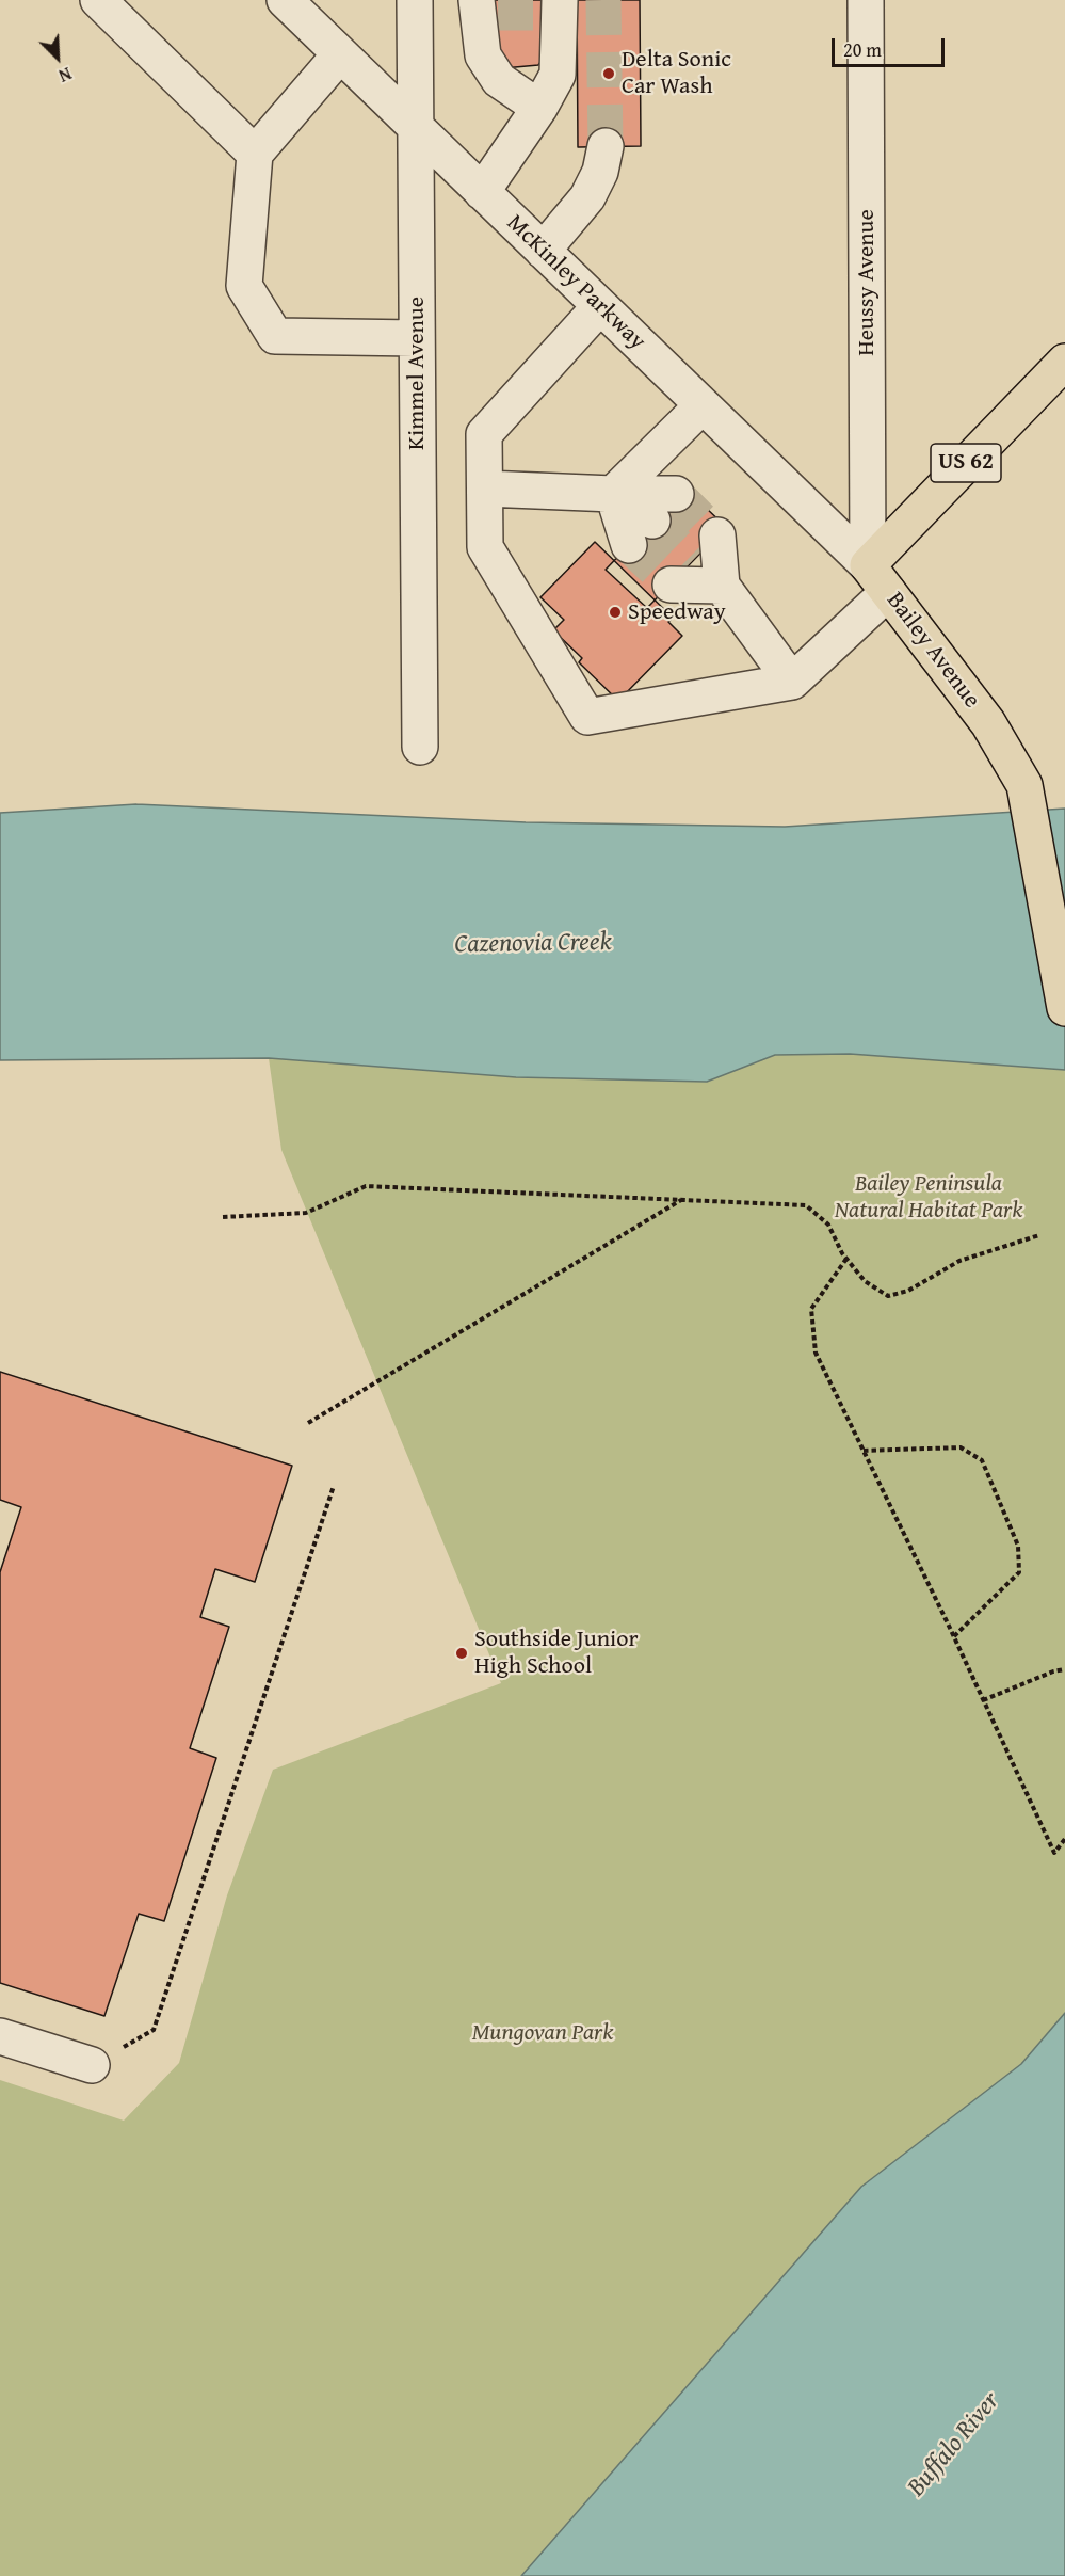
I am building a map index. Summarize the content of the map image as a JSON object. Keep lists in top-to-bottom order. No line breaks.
{"streets":{"main road":["US 62","Bailey Avenue"],"street":["McKinley Parkway","Heussy Avenue","Kimmel Avenue"]},"crossings":[["McKinley Parkway","Heussy Avenue"],["McKinley Parkway","Kimmel Avenue"],["McKinley Parkway","US 62"],["McKinley Parkway","Bailey Avenue"],["Heussy Avenue","US 62"],["Heussy Avenue","Bailey Avenue"],["US 62","Bailey Avenue"]],"water":["Cazenovia Creek","Buffalo River"],"parks":["Bailey Peninsula Natural Habitat Park","Mungovan Park"],"places":["Delta Sonic Car Wash","Speedway","Southside Junior High School"],"scale_bar":"20 m","north":"bottom right"}
